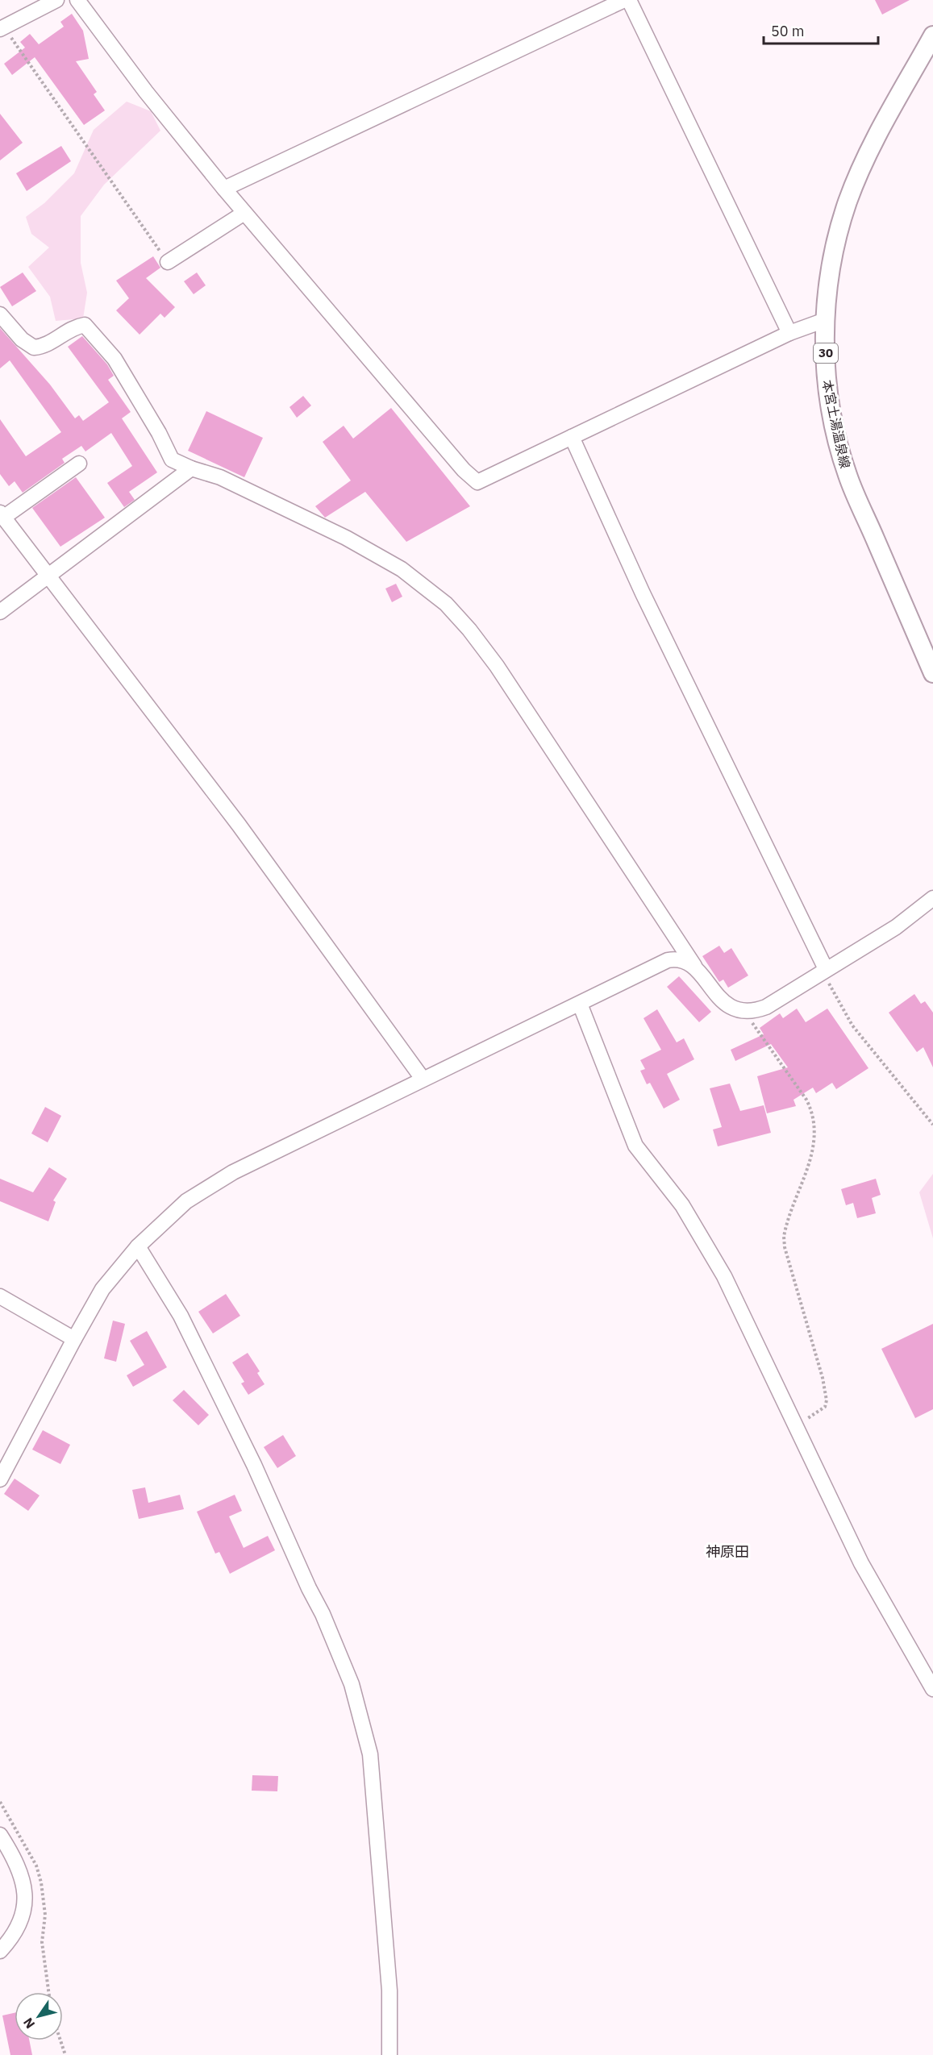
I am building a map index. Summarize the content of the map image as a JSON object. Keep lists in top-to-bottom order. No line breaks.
{"streets":{"main road":["30","本宮土湯温泉線"]},"districts":["神原田"],"scale_bar":"50 m","north":"bottom left"}
